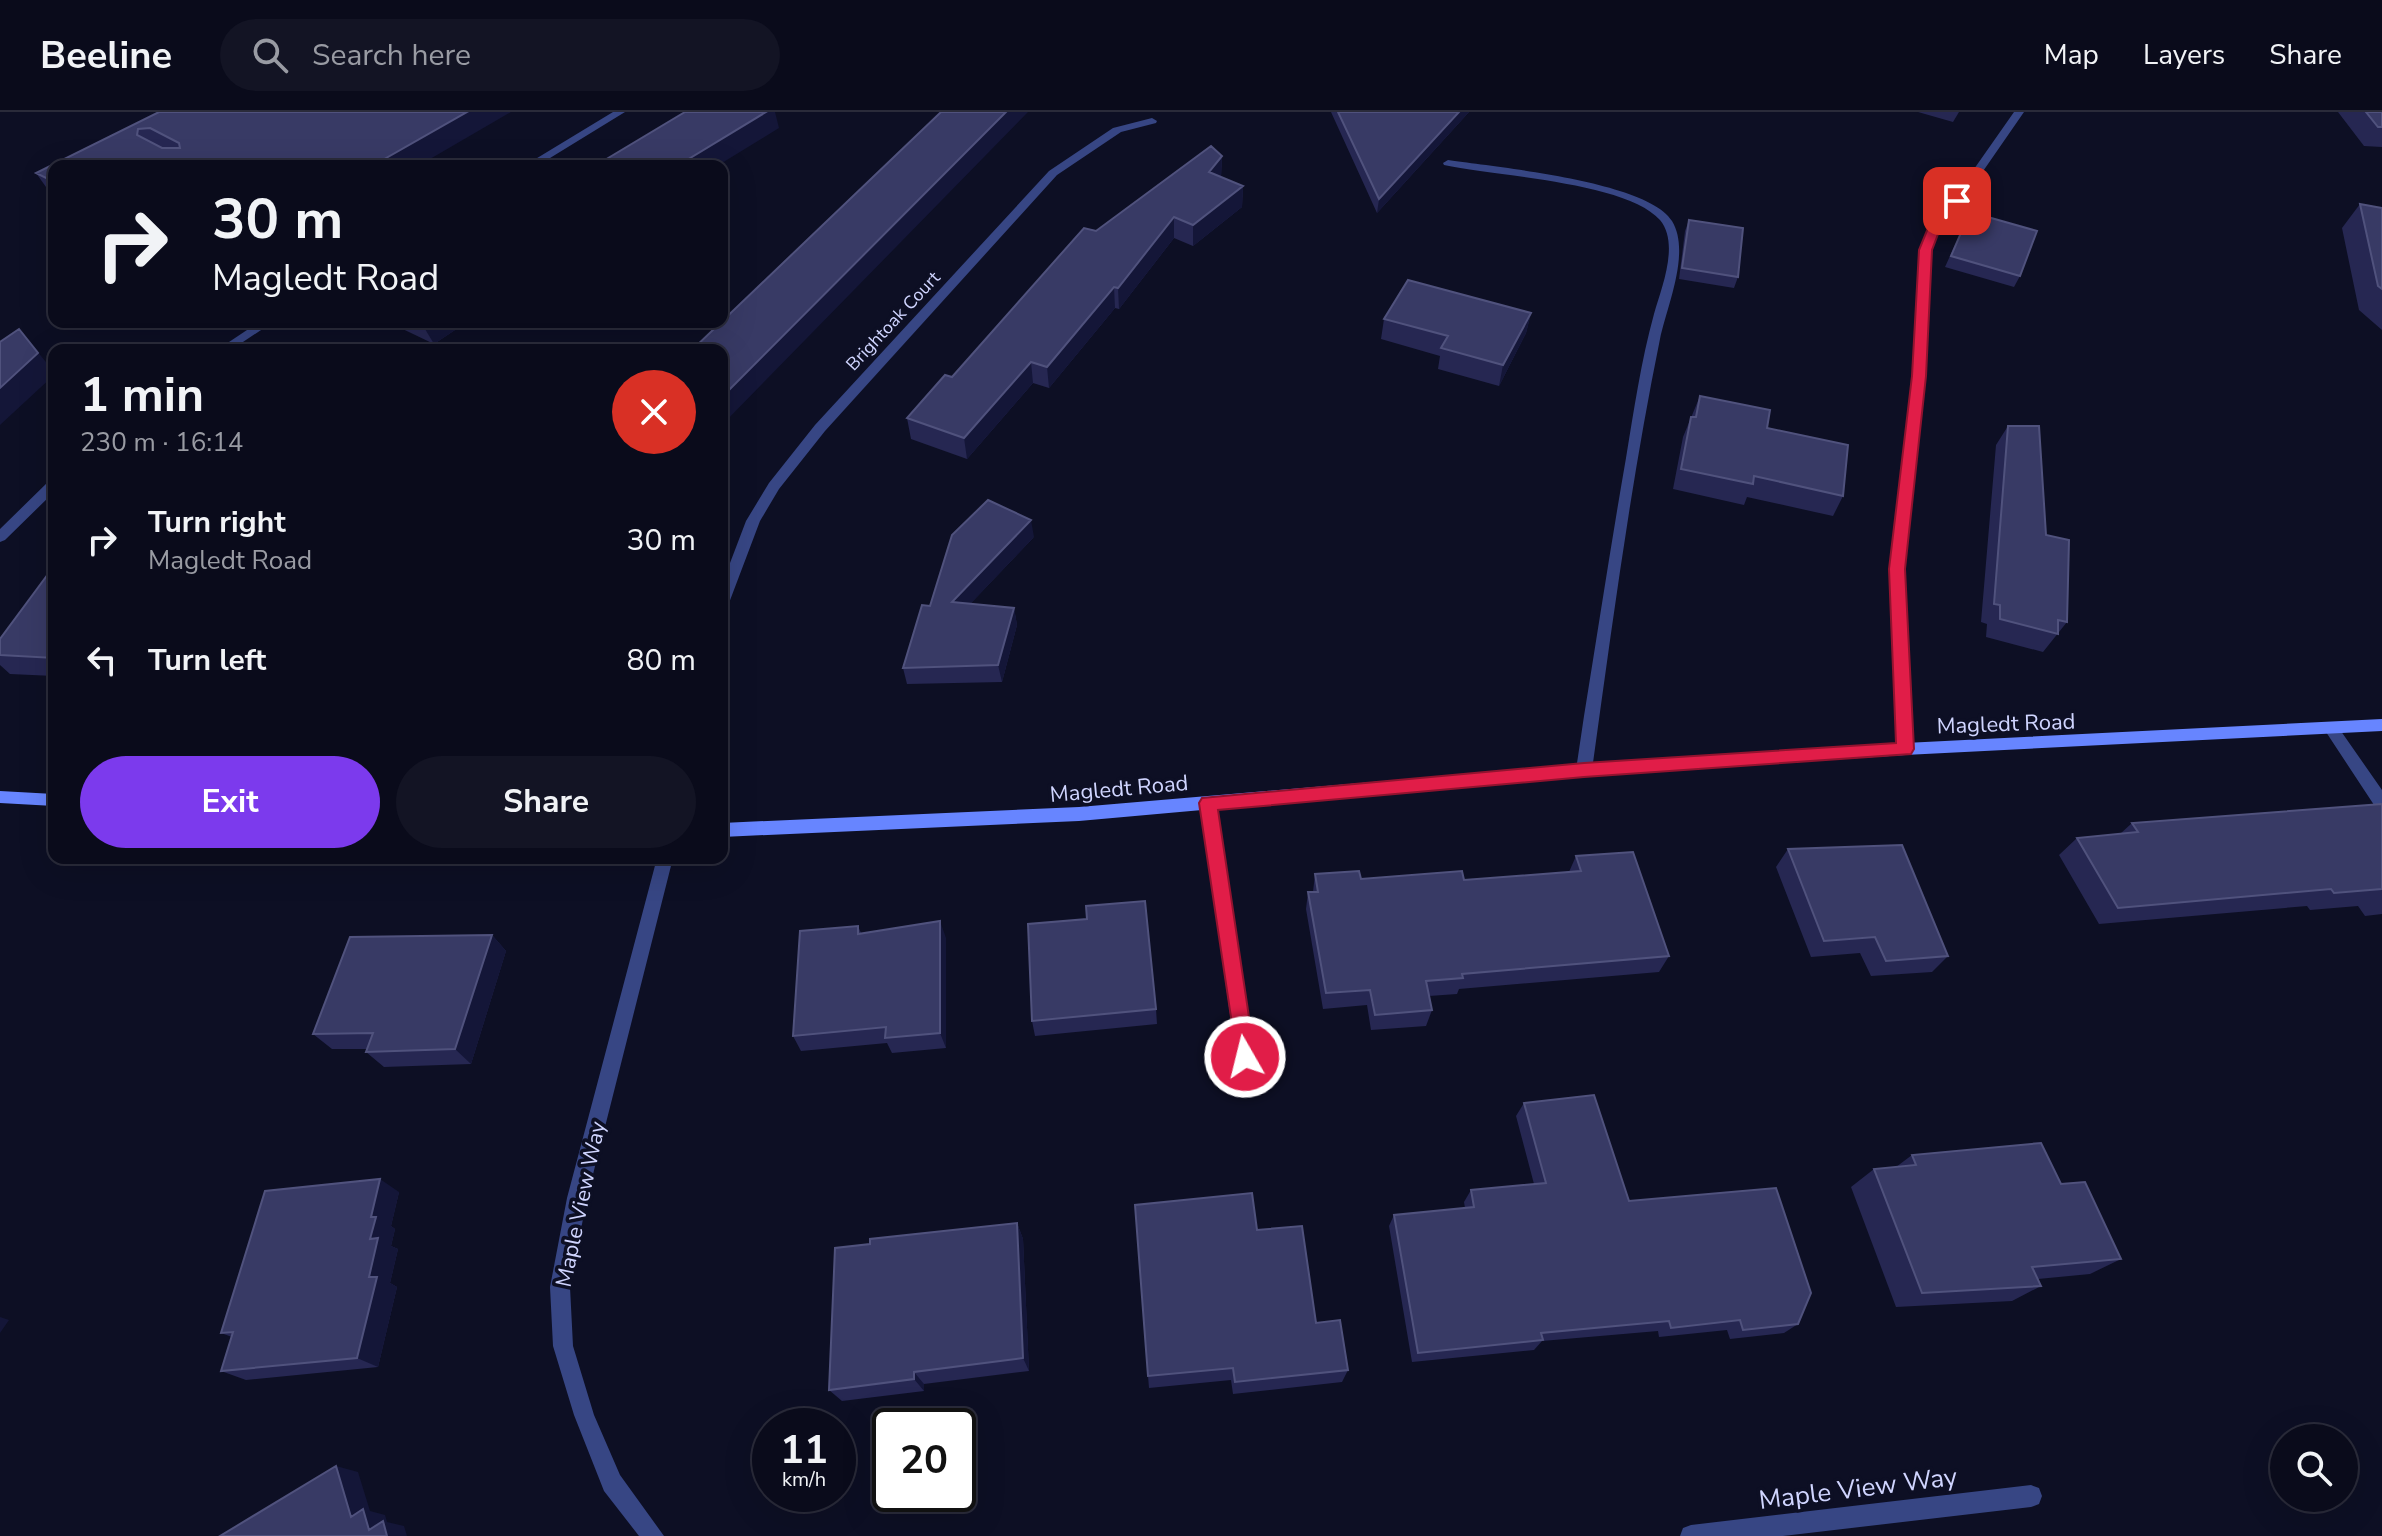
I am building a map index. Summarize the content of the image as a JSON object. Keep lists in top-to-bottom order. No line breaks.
{"streets":{"street":["Brightoak Court","Magledt Road","Maple View Way"]},"page":{"header":"Beeline","search":"Search here","nav":["Map","Layers","Share"],"turn":["30 m","Magledt Road"],"heading":["1 min","230 m · 16:14"],"list":[{"name":"Turn right","note":"Magledt Road","value":"30 m"},{"name":"Turn left","value":"80 m"}],"buttons":["Exit","Share"],"speed":"11 km/h","limit":"20"}}
